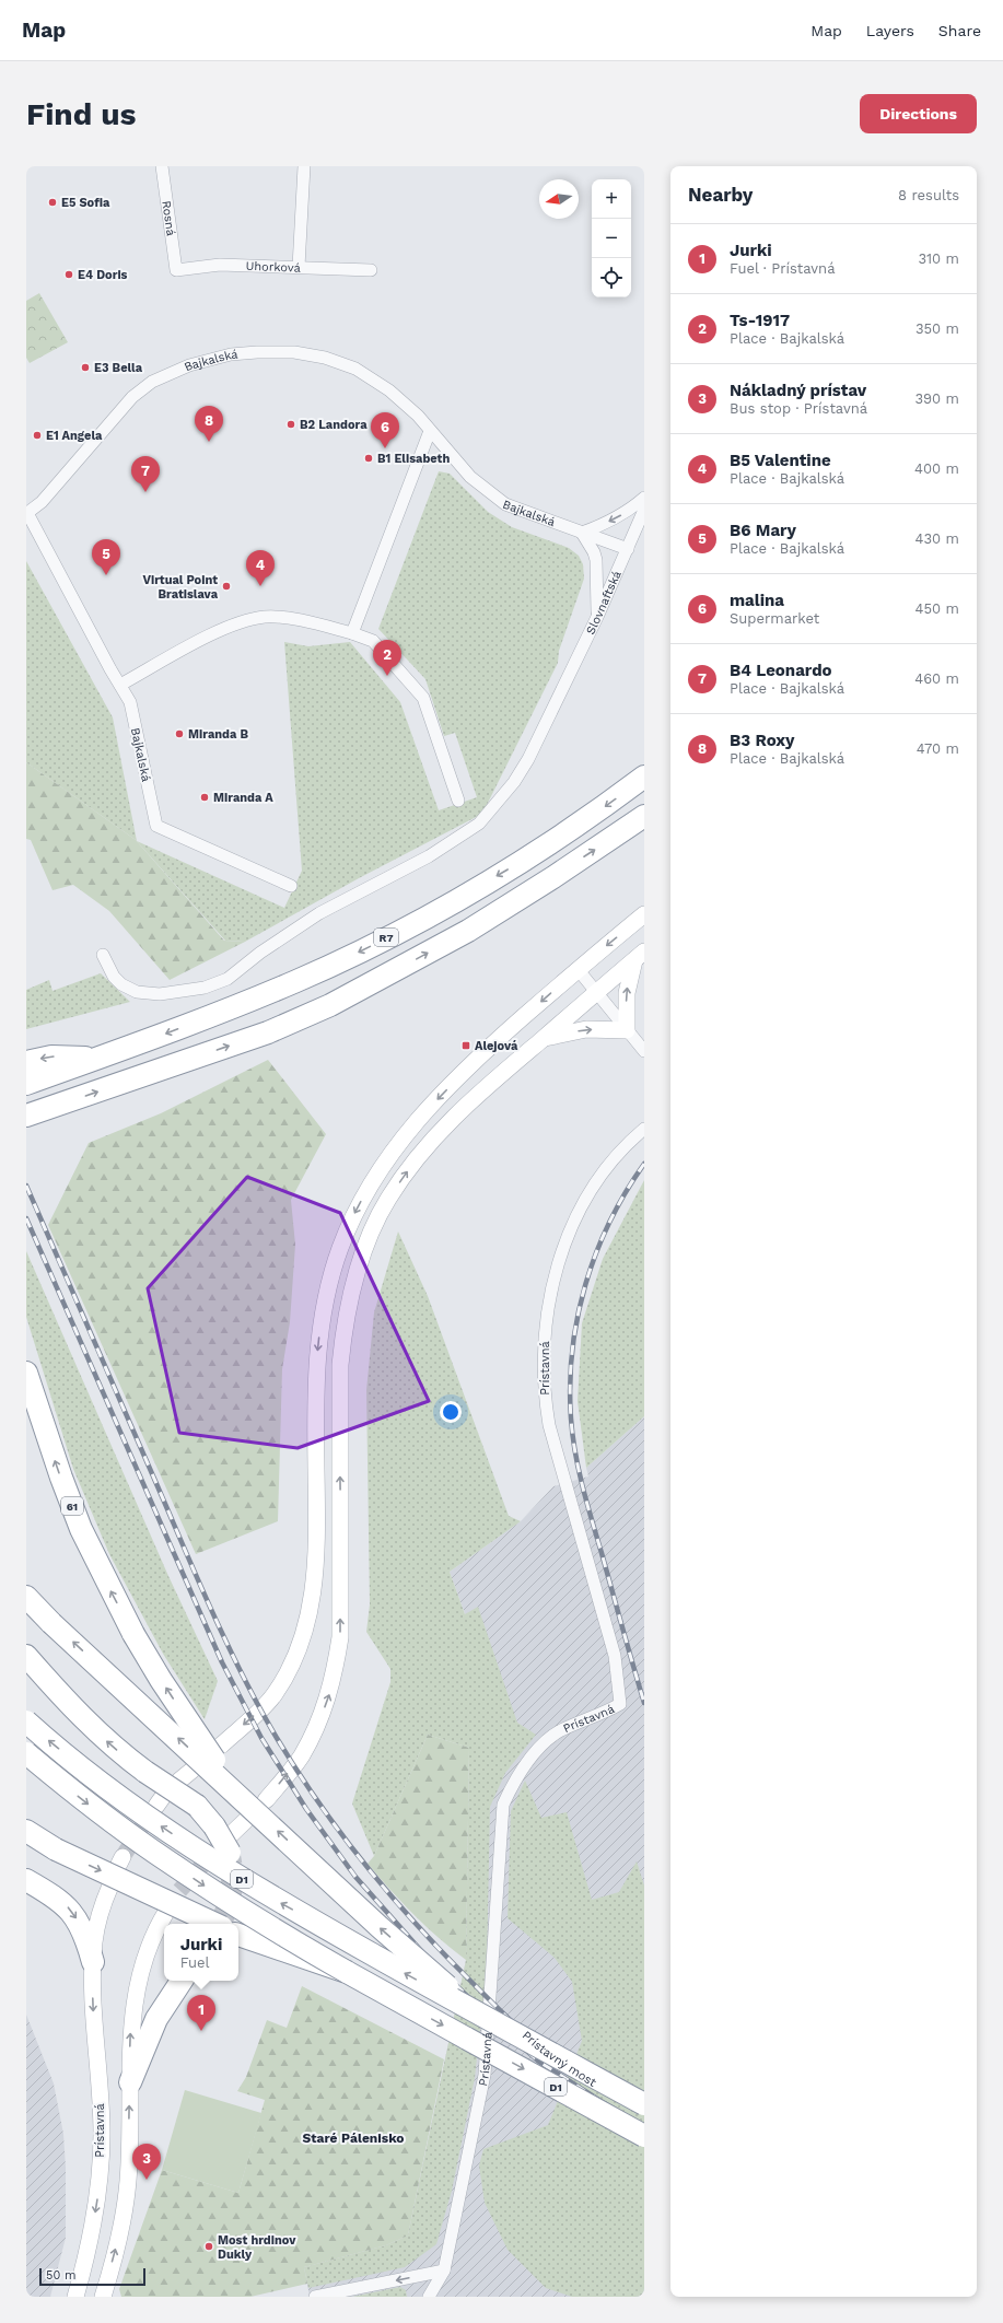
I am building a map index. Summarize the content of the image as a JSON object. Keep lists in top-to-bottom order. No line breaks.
{"streets":{"highway":["R7","61","D1","Prístavný most"],"main road":["Prístavná"],"street":["Rosná","Uhorková","Bajkalská","Slovnaftská"]},"crossings":[["Rosná","Uhorková"],["Bajkalská","Slovnaftská"],["D1","Prístavný most"]],"districts":["Staré Pálenisko"],"places":{"other":["E5 Sofia","E4 Doris","E3 Bella","B2 Landora","E1 Angela","B1 Elisabeth","Virtual Point Bratislava","Miranda B","Miranda A","Most hrdinov Dukly"],"transit":["Alejová"]},"scale_bar":"50 m","north":"left","page":{"header":"Map","nav":["Map","Layers","Share"],"buttons":"Directions","title":"Find us","heading":["Nearby","8 results"],"map_buttons":["+","−"],"list":[{"mark":"1","name":"Jurki","note":"Fuel · Prístavná","value":"310 m"},{"mark":"2","name":"Ts-1917","note":"Place · Bajkalská","value":"350 m"},{"mark":"3","name":"Nákladný prístav","note":"Bus stop · Prístavná","value":"390 m"},{"mark":"4","name":"B5 Valentine","note":"Place · Bajkalská","value":"400 m"},{"mark":"5","name":"B6 Mary","note":"Place · Bajkalská","value":"430 m"},{"mark":"6","name":"malina","note":"Supermarket","value":"450 m"},{"mark":"7","name":"B4 Leonardo","note":"Place · Bajkalská","value":"460 m"},{"mark":"8","name":"B3 Roxy","note":"Place · Bajkalská","value":"470 m"}],"pins":["8","6","7","5","4","2","1","3"],"popup":["Jurki","Fuel"],"scale":"50 m"}}
